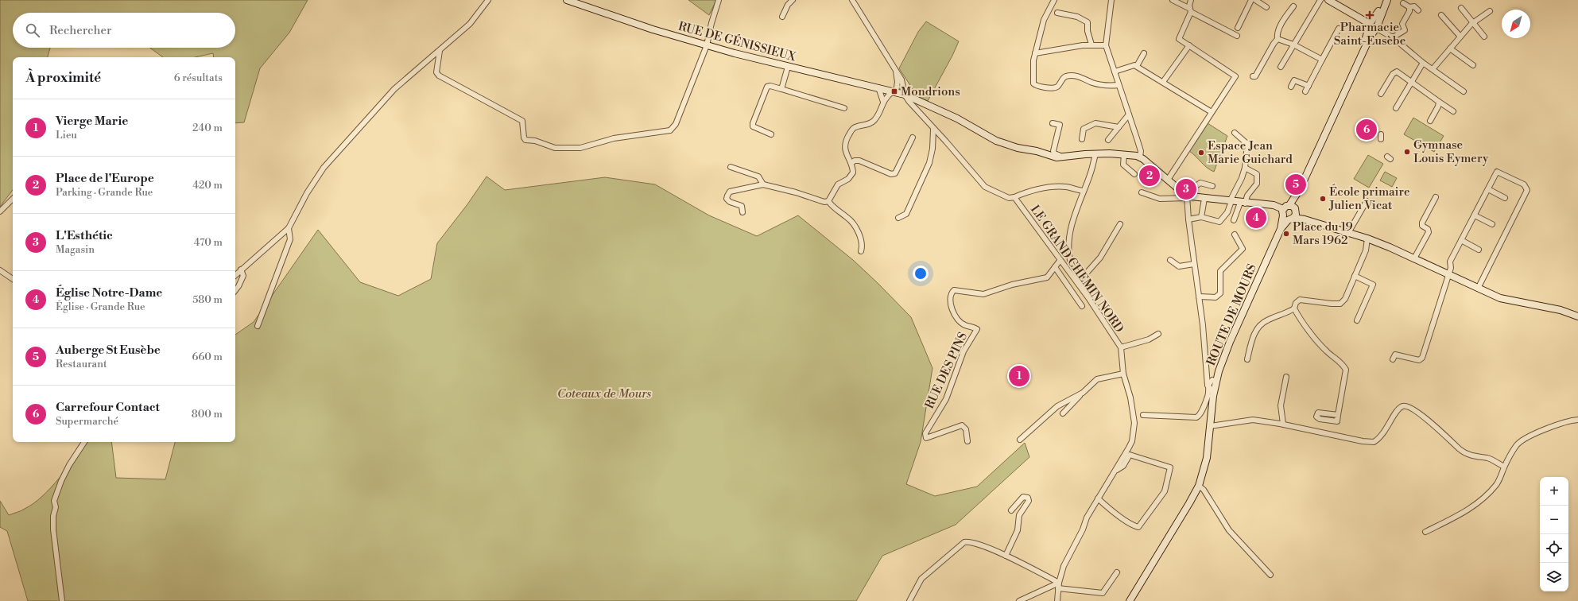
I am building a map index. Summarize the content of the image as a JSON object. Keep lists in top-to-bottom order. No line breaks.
{"streets":{"street":["RUE DE GÉNISSIEUX","LE GRAND CHEMIN NORD","ROUTE DE MOURS","RUE DES PINS"]},"crossings":[["LE GRAND CHEMIN NORD","RUE DES PINS"]],"parks":["Coteaux de Mours"],"places":{"health":["Pharmacie Saint-Eusèbe"],"transit":["Mondrions"],"other":["Gymnase Louis Eymery","Espace Jean Marie Guichard","École primaire Julien Vicat","Place du 19 Mars 1962"]},"north":"bottom left","page":{"search":"Rechercher","heading":["À proximité","6 résultats"],"list":[{"mark":"1","name":"Vierge Marie","note":"Lieu","value":"240 m"},{"mark":"2","name":"Place de l'Europe","note":"Parking · Grande Rue","value":"420 m"},{"mark":"3","name":"L'Esthétic","note":"Magasin","value":"470 m"},{"mark":"4","name":"Église Notre-Dame","note":"Église · Grande Rue","value":"580 m"},{"mark":"5","name":"Auberge St Eusèbe","note":"Restaurant","value":"660 m"},{"mark":"6","name":"Carrefour Contact","note":"Supermarché","value":"800 m"}],"pins":["6","2","5","3","4","1"],"map_buttons":["+","−"]}}
